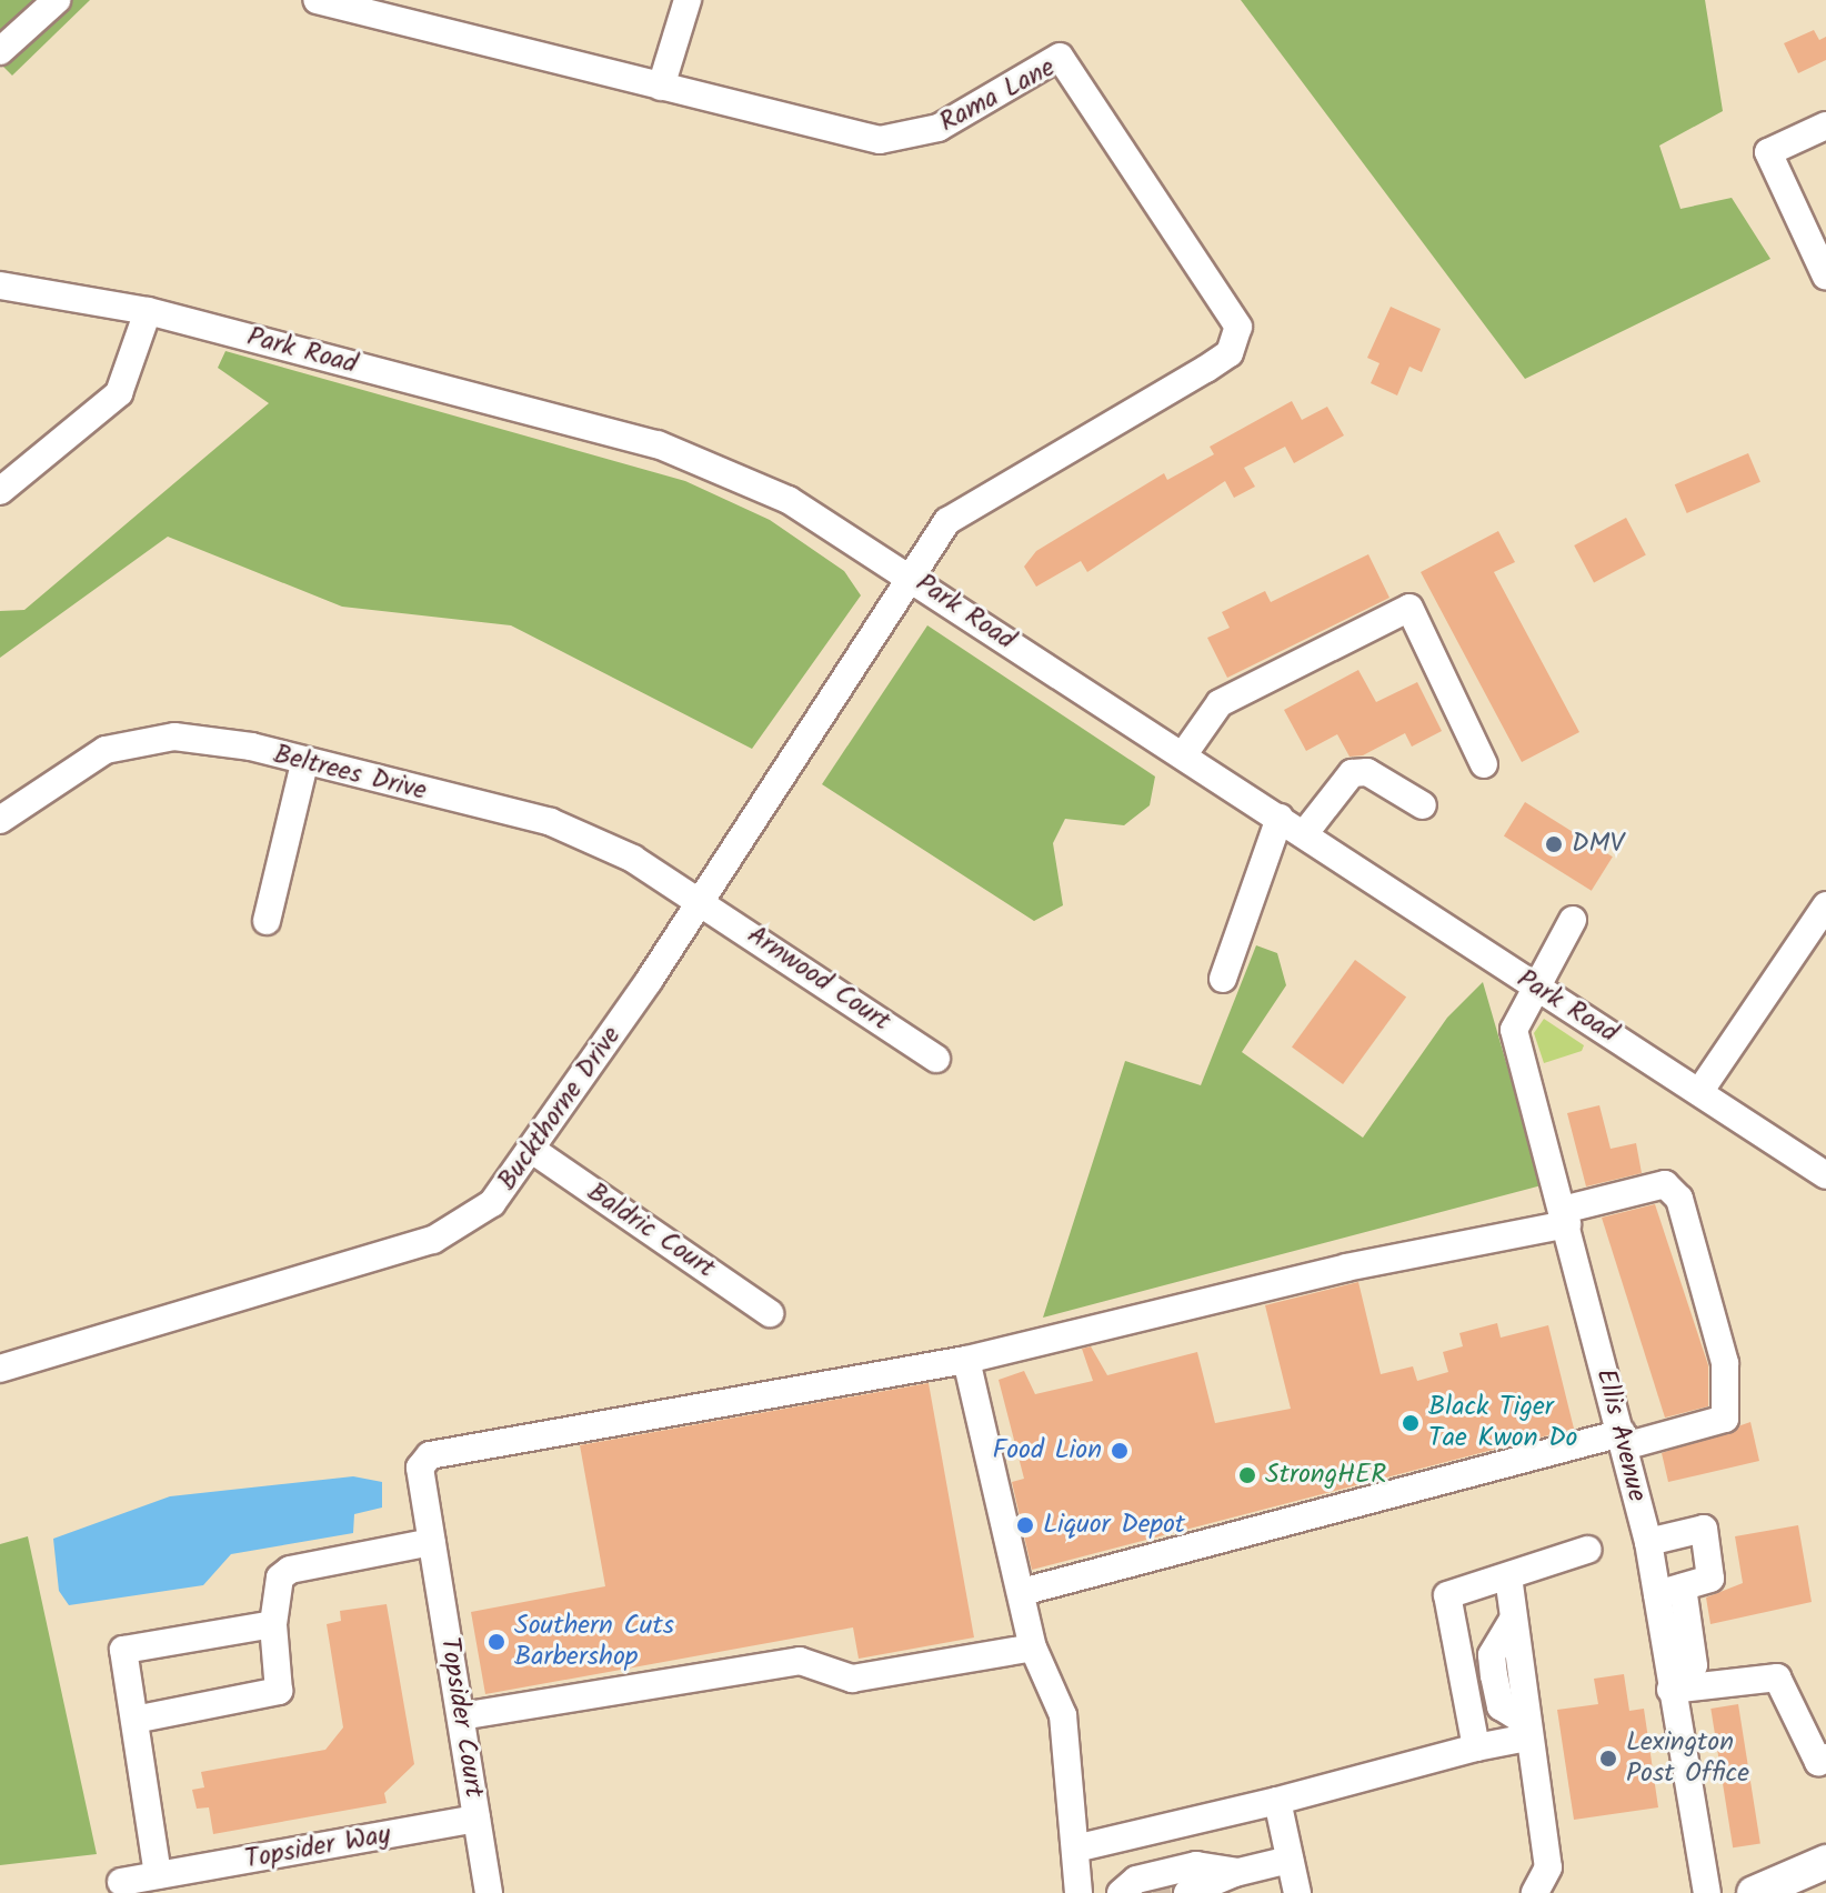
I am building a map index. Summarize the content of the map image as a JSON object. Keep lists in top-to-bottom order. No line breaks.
{"streets":{"street":["Rama Lane","Park Road","Beltrees Drive","Arnwood Court","Buckthorne Drive","Baldric Court","Ellis Avenue","Topsider Court","Topsider Way"]},"crossings":[["Rama Lane","Park Road"],["Rama Lane","Buckthorne Drive"],["Park Road","Buckthorne Drive"],["Park Road","Ellis Avenue"],["Beltrees Drive","Arnwood Court"],["Beltrees Drive","Buckthorne Drive"],["Arnwood Court","Buckthorne Drive"],["Buckthorne Drive","Baldric Court"],["Ellis Avenue","Topsider Court"],["Topsider Court","Topsider Way"]],"places":["DMV","Black Tiger Tae Kwon Do","Food Lion","StrongHER","Liquor Depot","Southern Cuts Barbershop","Lexington Post Office"]}
